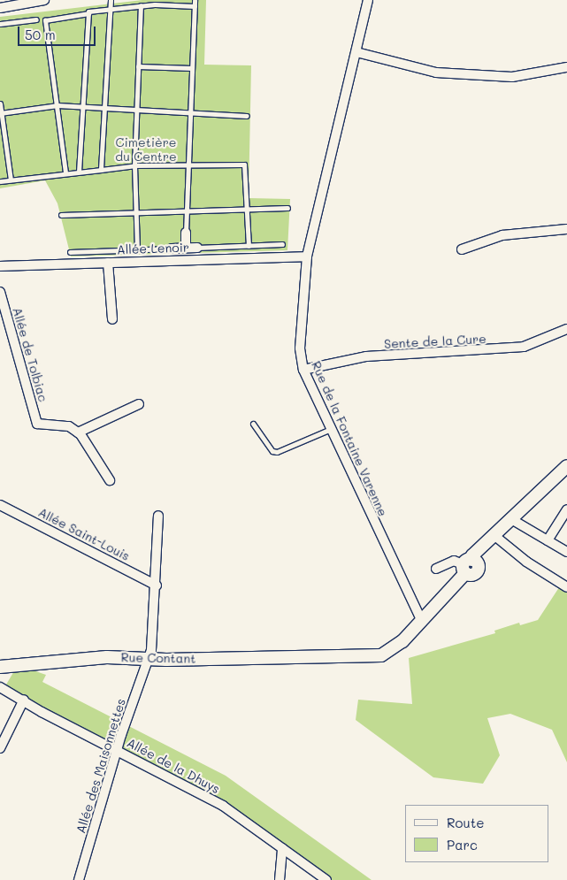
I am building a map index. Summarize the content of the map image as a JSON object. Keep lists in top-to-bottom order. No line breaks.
{"streets":{"main road":["Rue Contant"],"street":["Allée Lenoir","Sente de la Cure","Allée de Tolbiac","Rue de la Fontaine Varenne","Allée Saint-Louis","Allée des Maisonnettes","Allée de la Dhuys"]},"crossings":[["Allée Lenoir","Rue de la Fontaine Varenne"],["Sente de la Cure","Rue de la Fontaine Varenne"],["Rue de la Fontaine Varenne","Rue Contant"],["Allée Saint-Louis","Allée des Maisonnettes"],["Rue Contant","Allée des Maisonnettes"],["Allée des Maisonnettes","Allée de la Dhuys"]],"parks":["Cimetière du Centre"],"legend":["Route","Parc"],"scale_bar":"50 m"}
